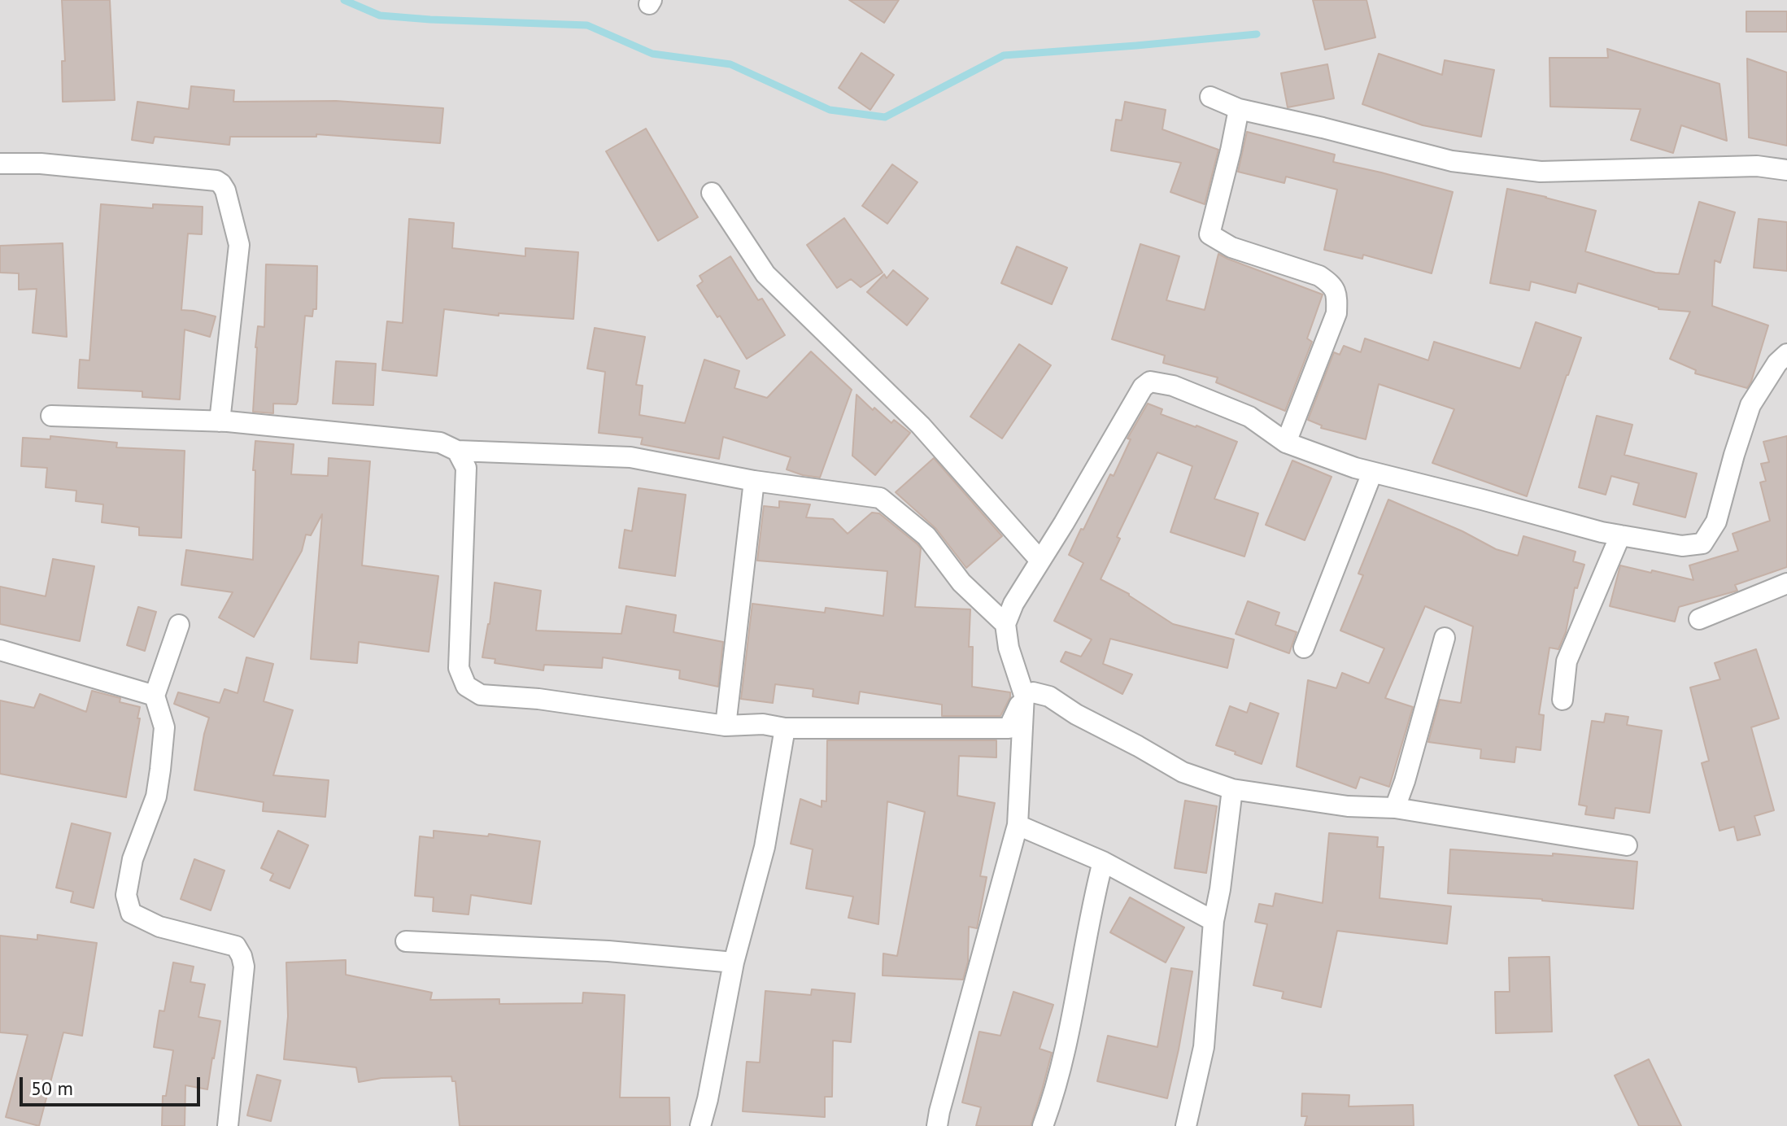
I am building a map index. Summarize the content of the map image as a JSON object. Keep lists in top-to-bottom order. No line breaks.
{"scale_bar":"50 m"}
